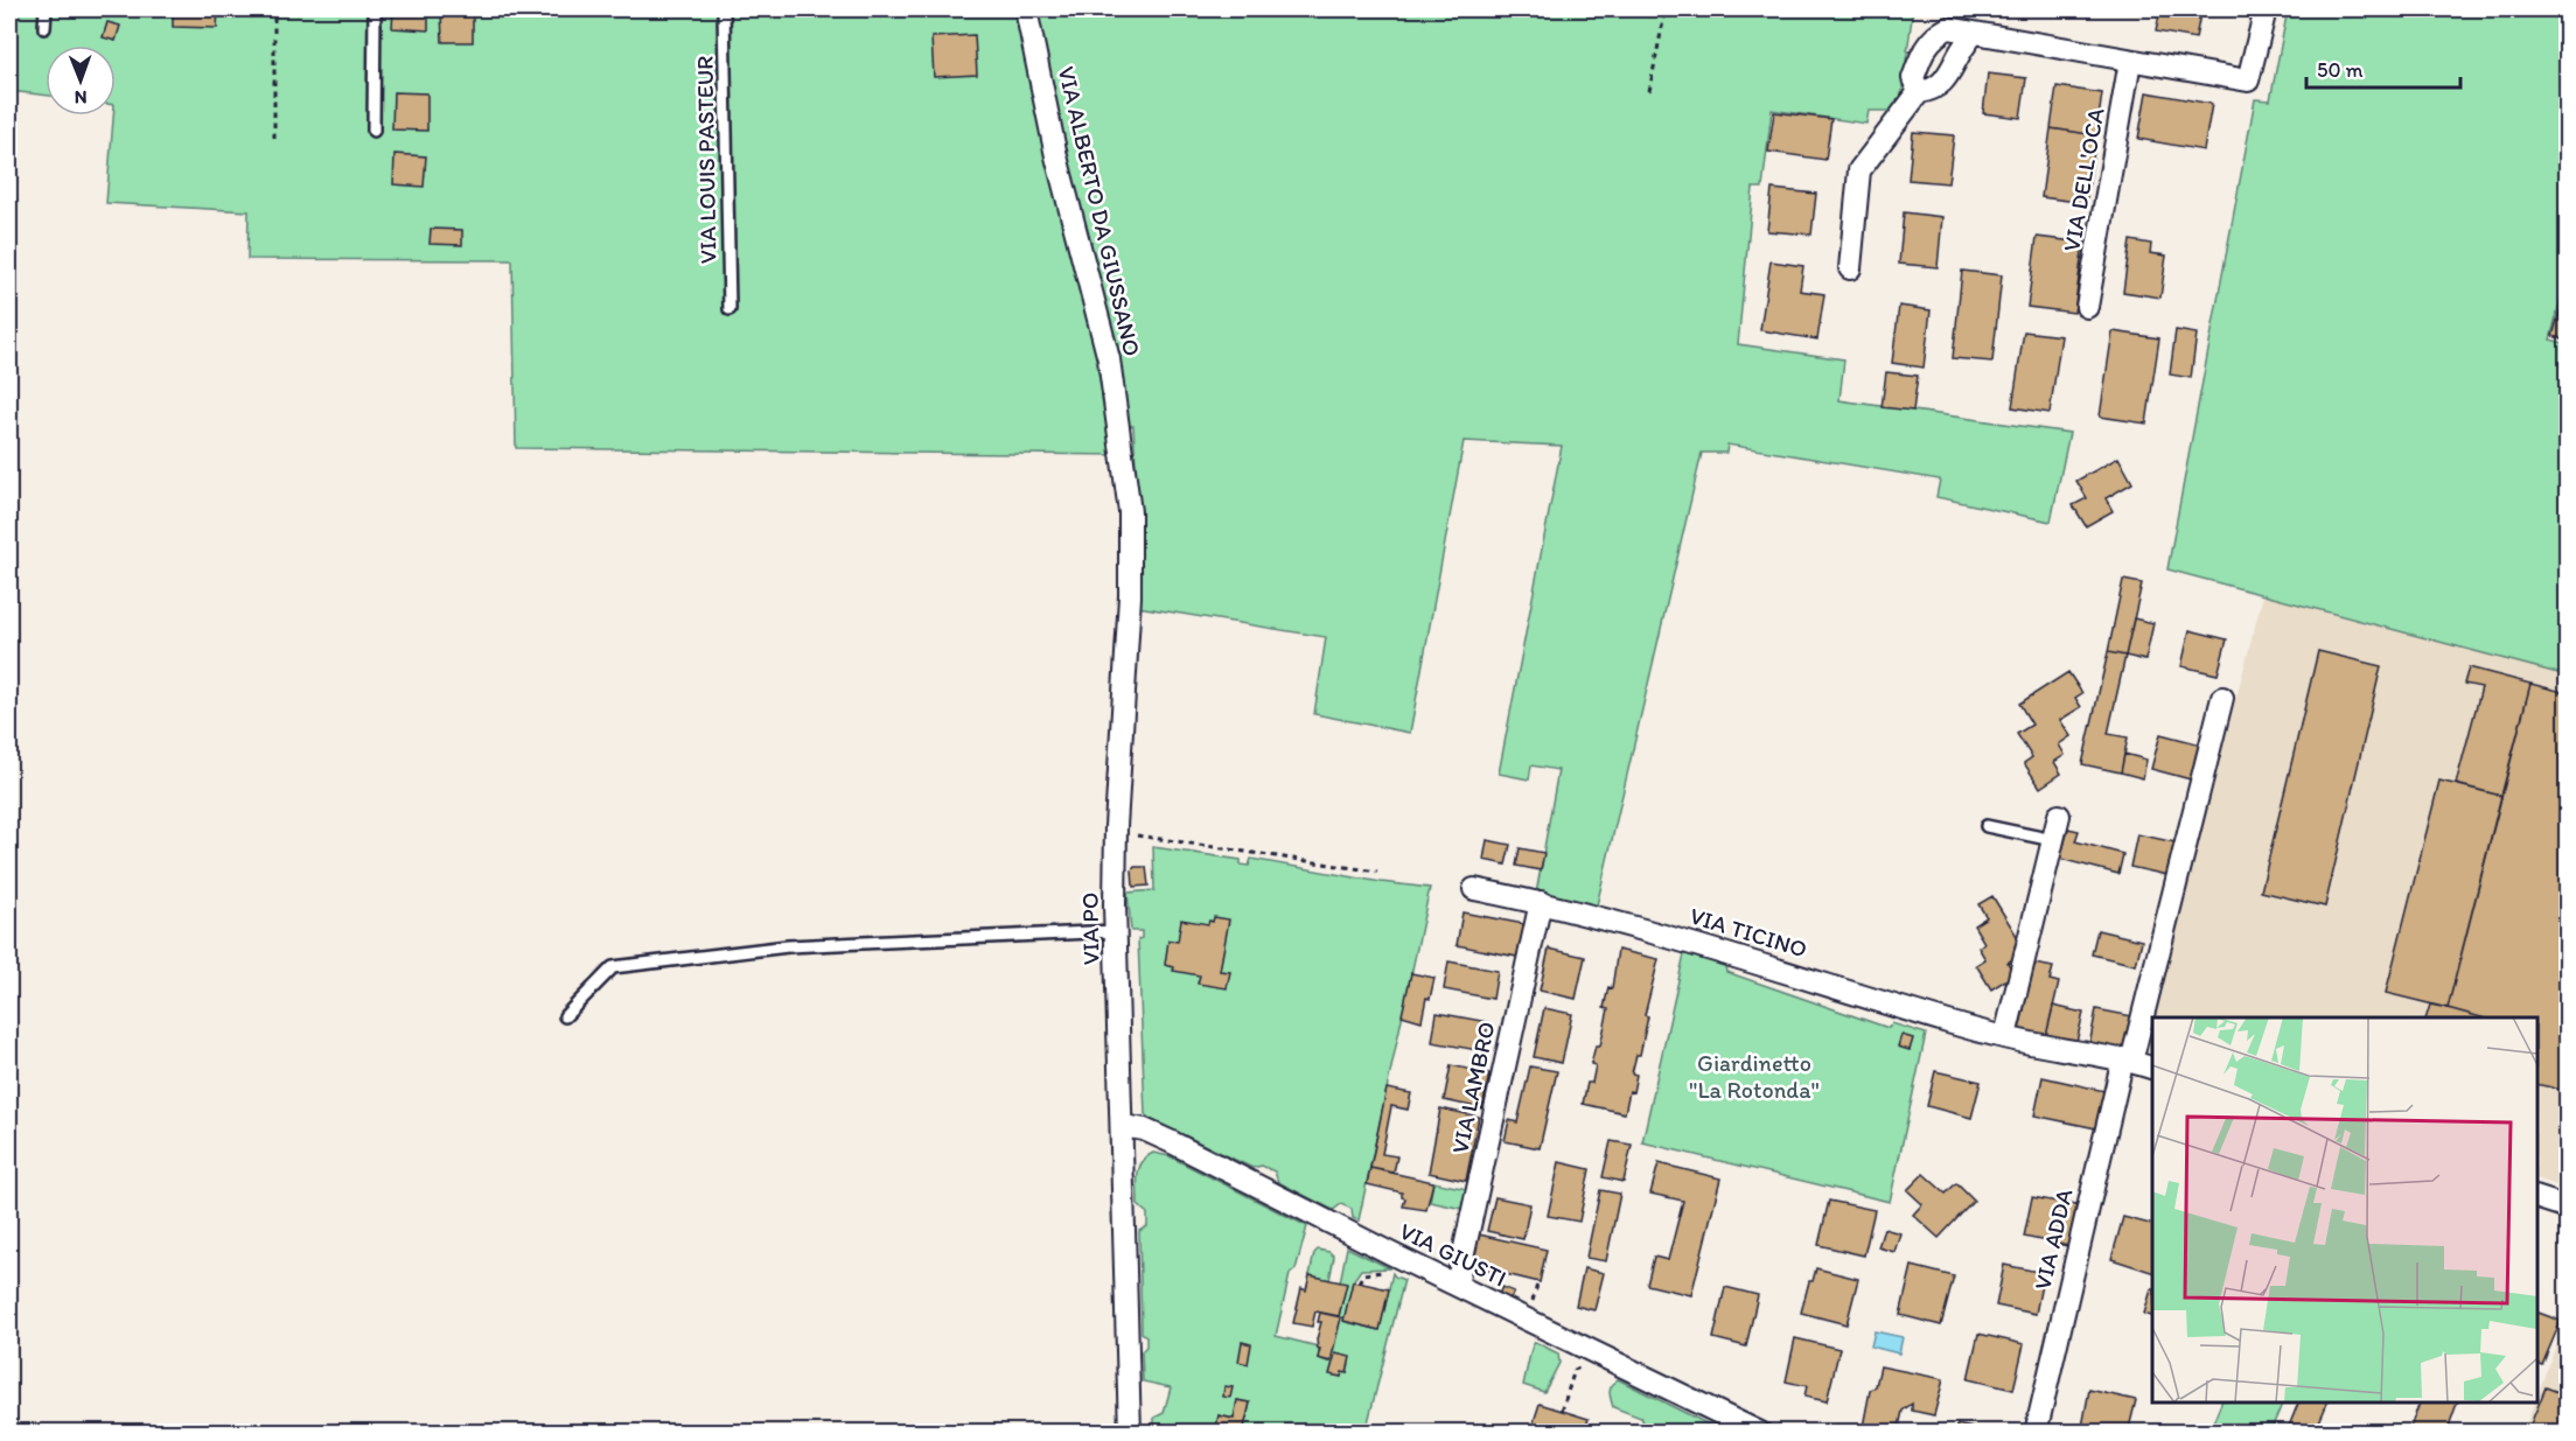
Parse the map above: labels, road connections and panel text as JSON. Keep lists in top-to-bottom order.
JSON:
{
  "streets": {
    "street": [
      "VIA DELL'OCA",
      "VIA ALBERTO DA GIUSSANO",
      "VIA PO",
      "VIA TICINO",
      "VIA LAMBRO",
      "VIA ADDA",
      "VIA GIUSTI"
    ],
    "lane": ["VIA LOUIS PASTEUR"]
  },
  "crossings": [
    ["VIA ALBERTO DA GIUSSANO", "VIA PO"],
    ["VIA PO", "VIA GIUSTI"],
    ["VIA TICINO", "VIA LAMBRO"],
    ["VIA TICINO", "VIA ADDA"],
    ["VIA LAMBRO", "VIA GIUSTI"]
  ],
  "parks": ["Giardinetto \"La Rotonda\""],
  "scale_bar": "50 m",
  "north": "bottom"
}
